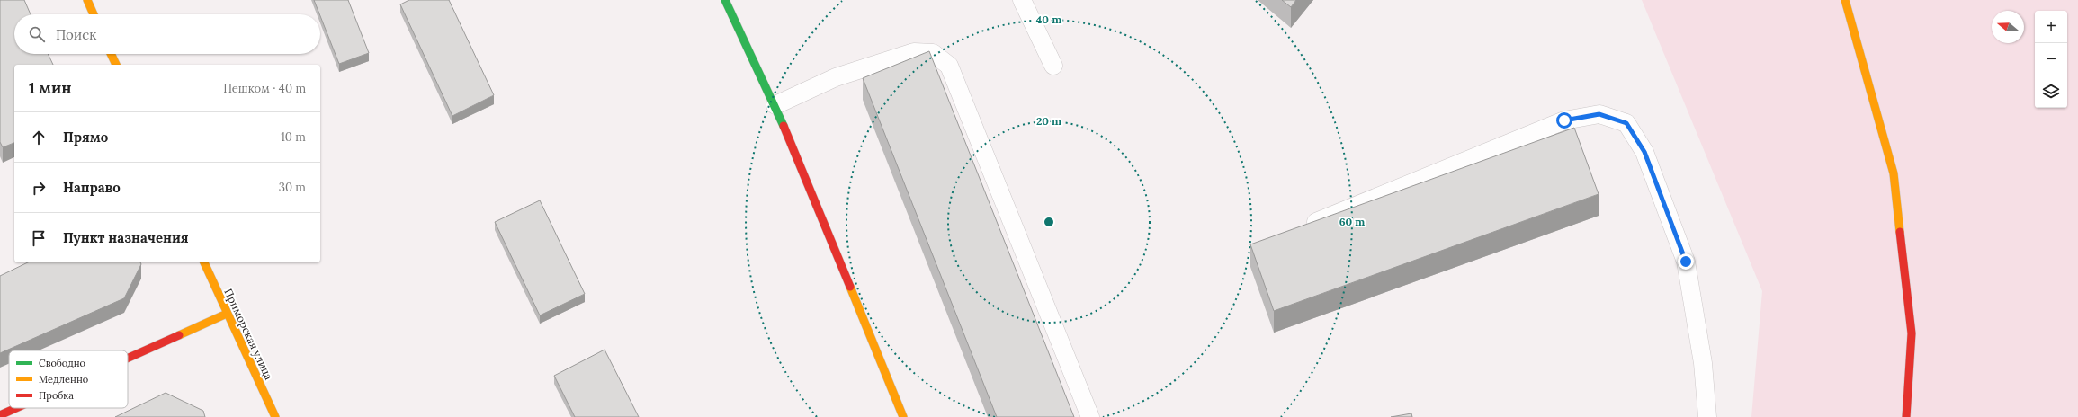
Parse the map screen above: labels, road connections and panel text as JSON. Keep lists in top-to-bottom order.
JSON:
{
  "streets": {
    "main road": ["Приморская улица"]
  },
  "legend": ["Свободно", "Медленно", "Пробка"],
  "north": "left",
  "page": {
    "map_buttons": ["+", "−"],
    "search": "Поиск",
    "heading": ["1 мин", "Пешком · 40 m"],
    "list": [
      ["Прямо", "10 m"],
      ["Направо", "30 m"],
      "Пункт назначения"
    ]
  },
  "rings": ["40 m", "20 m", "60 m"]
}
